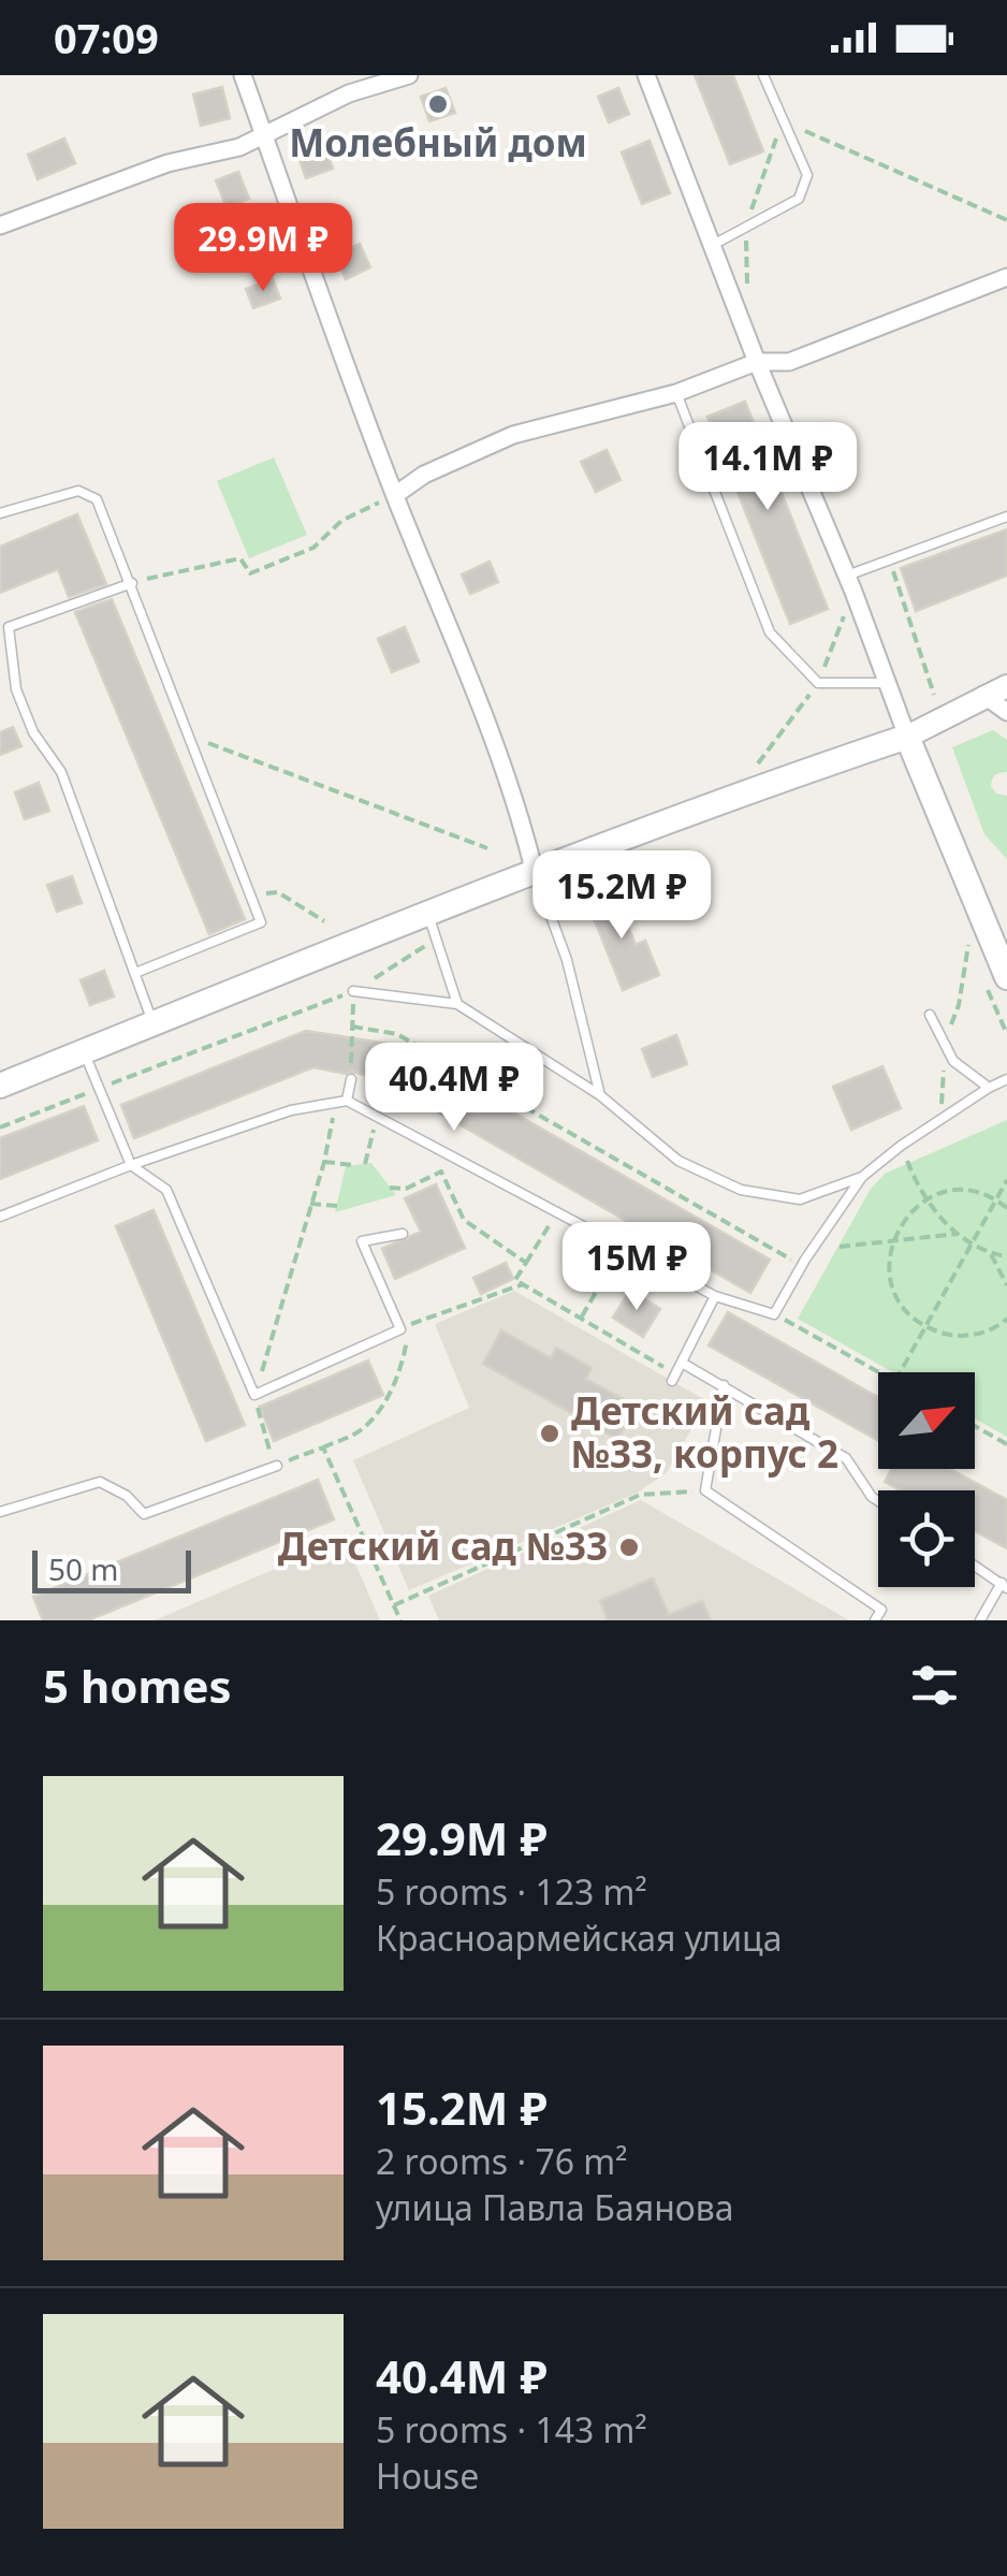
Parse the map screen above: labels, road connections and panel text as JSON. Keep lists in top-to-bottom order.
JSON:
{
  "places": ["Молебный дом", "Детский сад №33, корпус 2", "Детский сад №33"],
  "scale_bar": "50 m",
  "north": "top right",
  "page": {
    "status": "07:09",
    "price": [
      "29.9M ₽",
      "14.1M ₽",
      "15.2M ₽",
      "40.4M ₽",
      "15M ₽"
    ],
    "scale": "50 m",
    "heading": "5 homes",
    "list": [
      {
        "name": "29.9M ₽",
        "note": "5 rooms · 123 m² · Красноармейская улица"
      },
      {
        "name": "15.2M ₽",
        "note": "2 rooms · 76 m² · улица Павла Баянова"
      },
      {
        "name": "40.4M ₽",
        "note": "5 rooms · 143 m² · House"
      }
    ]
  }
}
